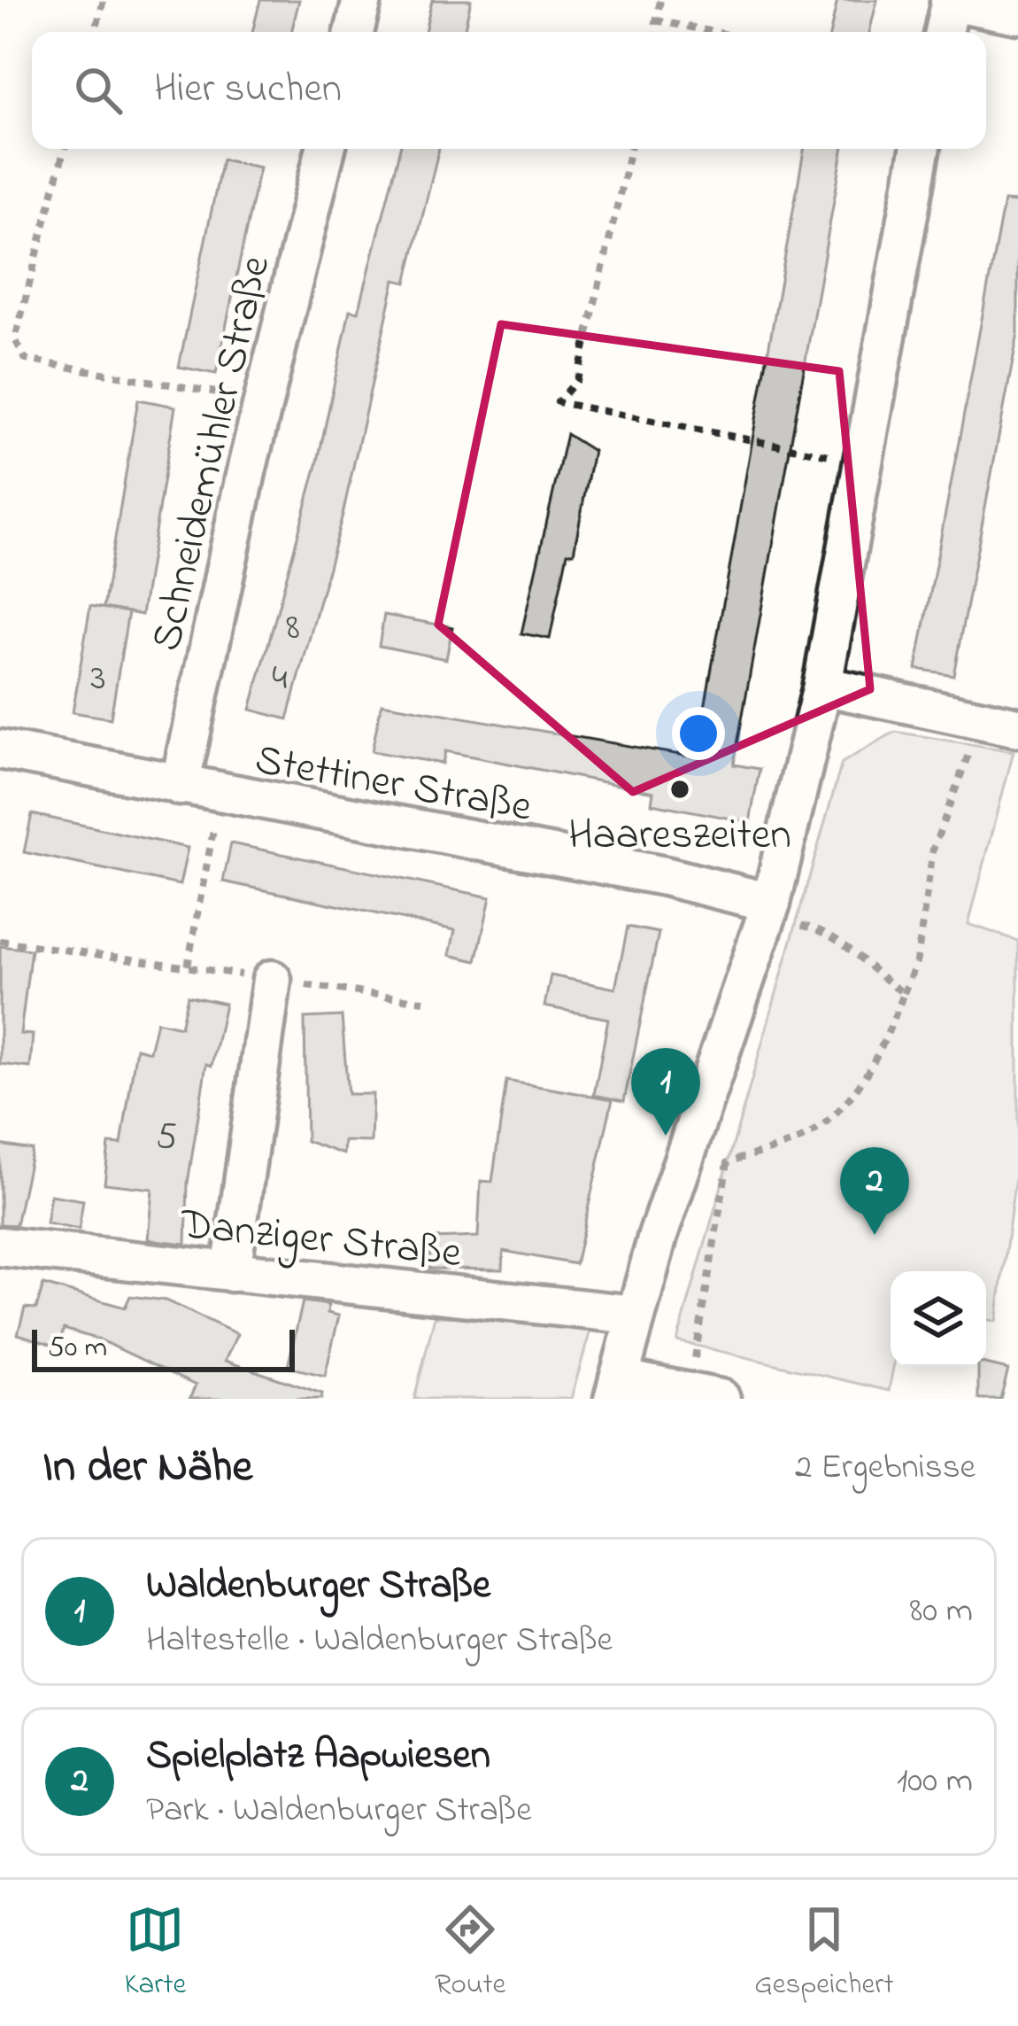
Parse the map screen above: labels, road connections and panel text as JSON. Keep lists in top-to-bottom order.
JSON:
{
  "streets": {
    "street": ["Schneidemühler Straße", "Stettiner Straße", "Danziger Straße"]
  },
  "crossings": [
    ["Schneidemühler Straße", "Stettiner Straße"]
  ],
  "places": ["Haareszeiten"],
  "house_numbers": [
    "8",
    "3",
    "4",
    "5"
  ],
  "scale_bar": "50 m",
  "page": {
    "search": "Hier suchen",
    "pins": ["1", "2"],
    "scale": "50 m",
    "heading": ["In der Nähe", "2 Ergebnisse"],
    "list": [
      {
        "mark": "1",
        "name": "Waldenburger Straße",
        "note": "Haltestelle · Waldenburger Straße",
        "value": "80 m"
      },
      {
        "mark": "2",
        "name": "Spielplatz Aapwiesen",
        "note": "Park · Waldenburger Straße",
        "value": "100 m"
      }
    ],
    "nav": ["Karte", "Route", "Gespeichert"]
  }
}
